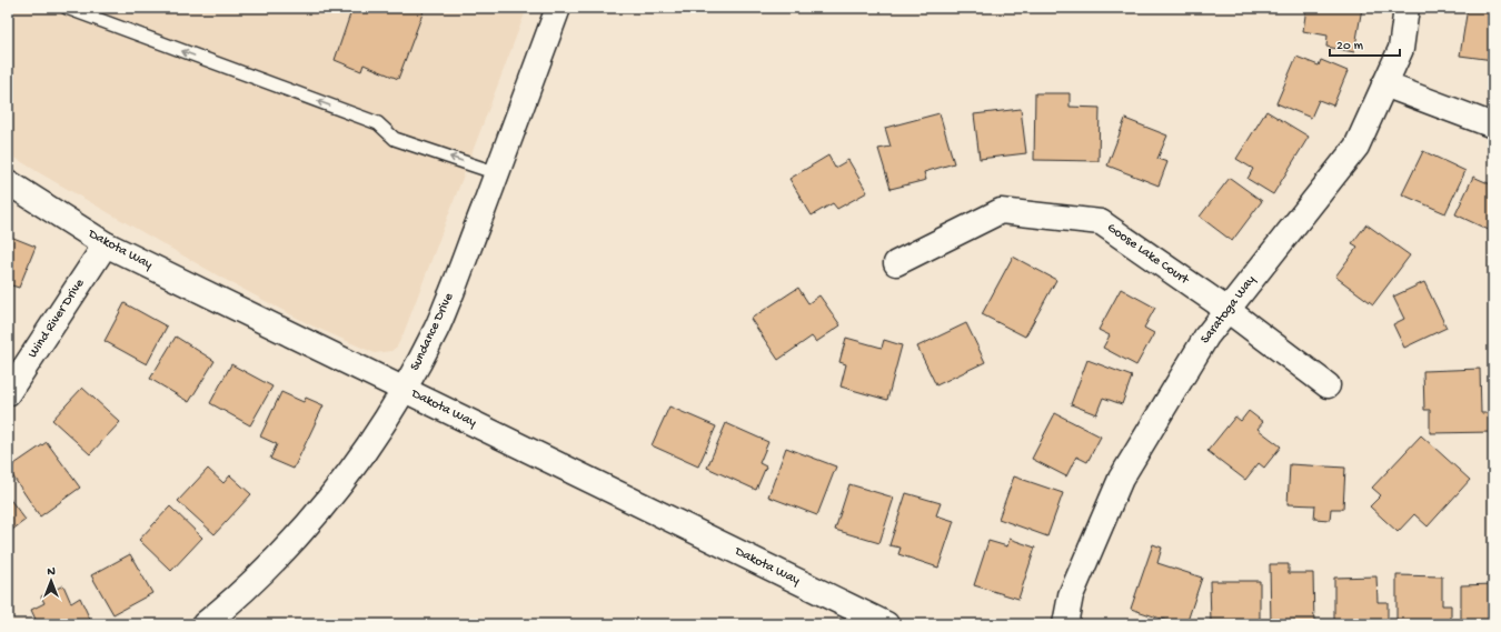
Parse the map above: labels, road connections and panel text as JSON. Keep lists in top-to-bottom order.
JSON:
{
  "streets": {
    "street": [
      "Dakota Way",
      "Goose Lake Court",
      "Saratoga Way",
      "Wind River Drive",
      "Sundance Drive"
    ]
  },
  "crossings": [
    ["Dakota Way", "Wind River Drive"],
    ["Dakota Way", "Sundance Drive"],
    ["Goose Lake Court", "Saratoga Way"]
  ],
  "scale_bar": "20 m",
  "north": "top"
}
